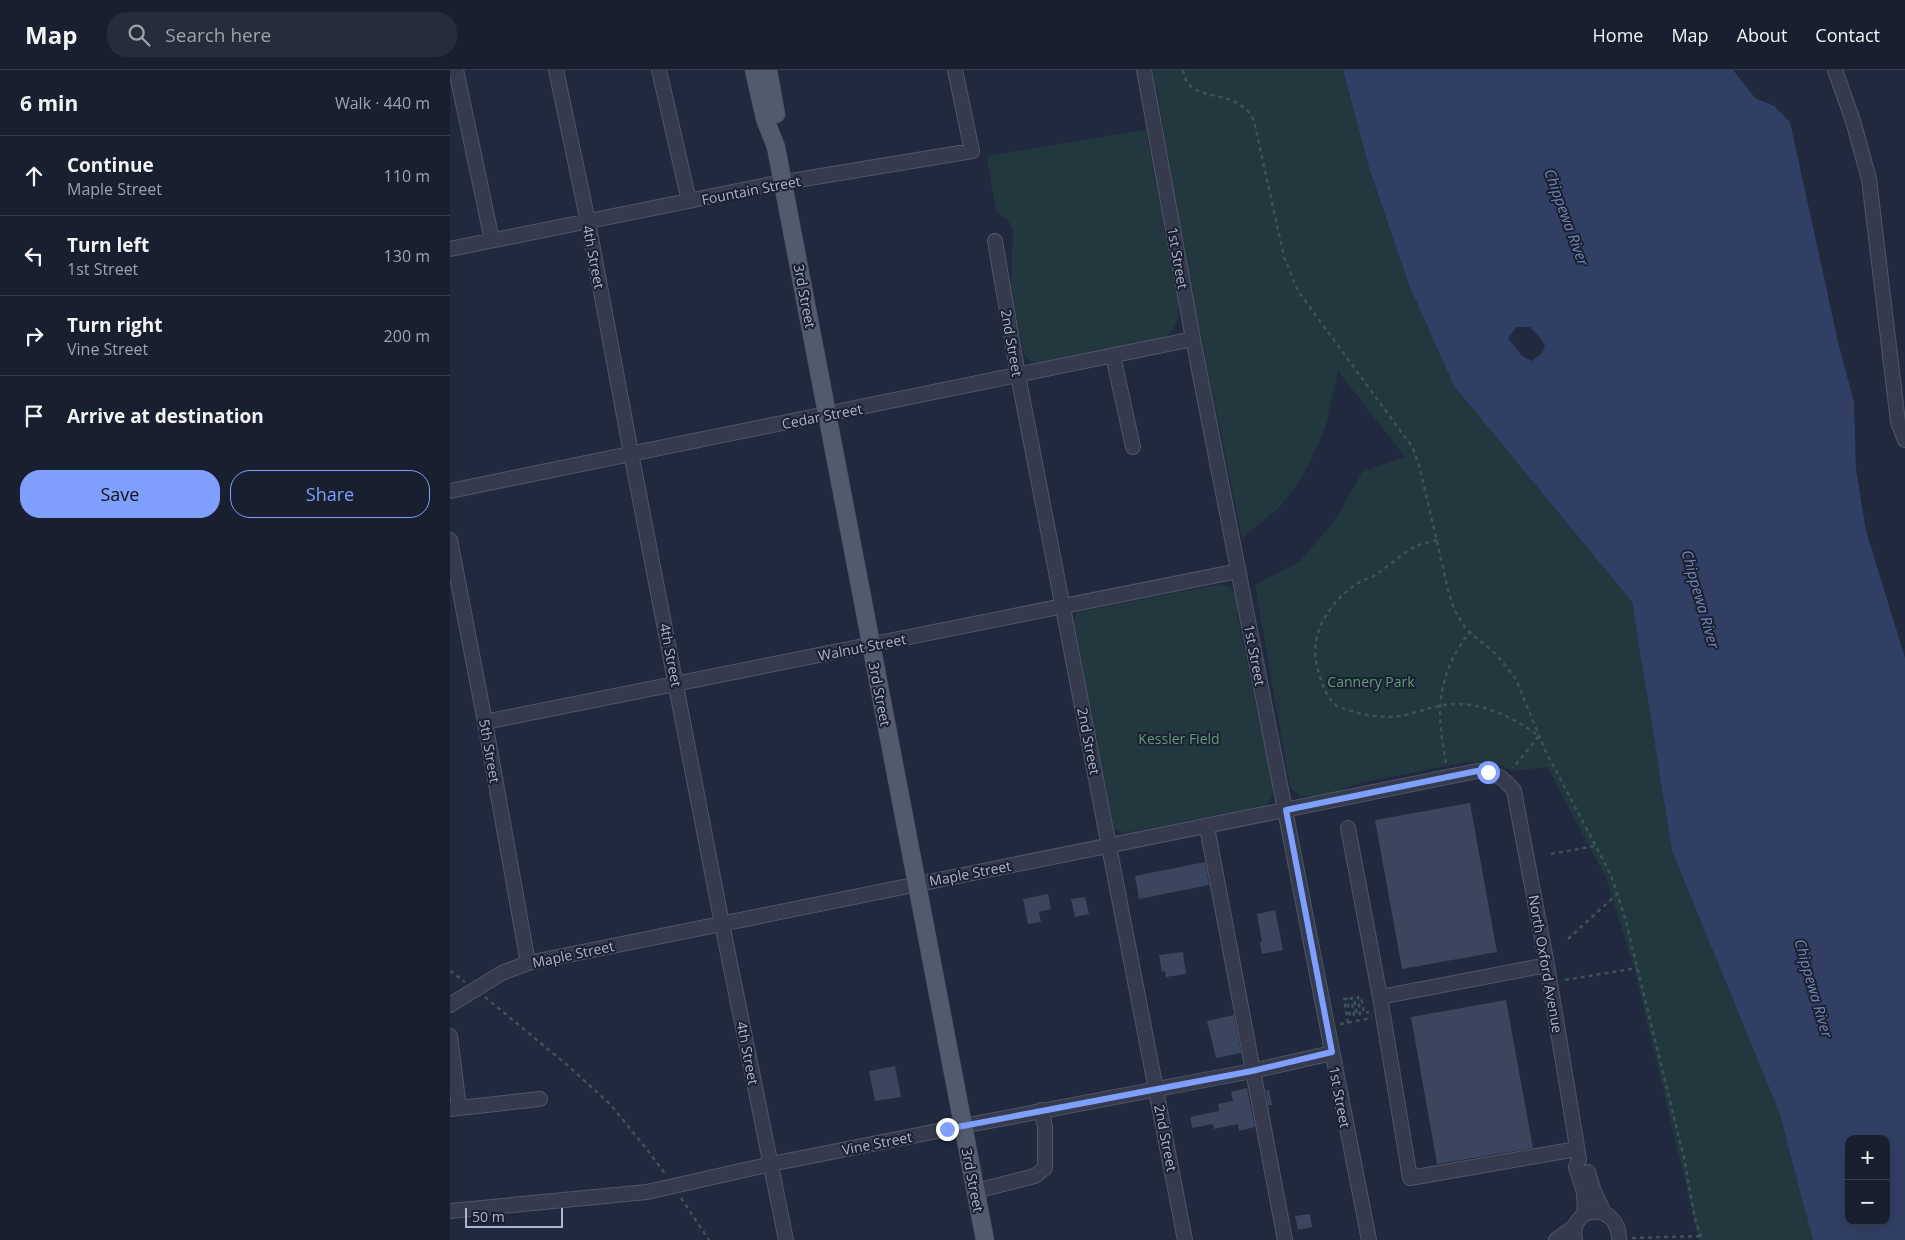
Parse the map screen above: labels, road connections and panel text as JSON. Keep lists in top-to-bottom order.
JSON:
{
  "streets": {
    "main road": ["3rd Street"],
    "street": [
      "Fountain Street",
      "4th Street",
      "1st Street",
      "2nd Street",
      "Cedar Street",
      "Walnut Street",
      "5th Street",
      "Maple Street",
      "North Oxford Avenue",
      "Vine Street"
    ]
  },
  "crossings": [
    ["Fountain Street", "4th Street"],
    ["Fountain Street", "3rd Street"],
    ["4th Street", "Cedar Street"],
    ["4th Street", "Walnut Street"],
    ["4th Street", "Maple Street"],
    ["4th Street", "Vine Street"],
    ["1st Street", "Cedar Street"],
    ["1st Street", "Walnut Street"],
    ["1st Street", "Maple Street"],
    ["1st Street", "Vine Street"],
    ["3rd Street", "Cedar Street"],
    ["3rd Street", "Walnut Street"],
    ["3rd Street", "Maple Street"],
    ["3rd Street", "Vine Street"],
    ["2nd Street", "Cedar Street"],
    ["2nd Street", "Walnut Street"],
    ["2nd Street", "Maple Street"],
    ["2nd Street", "Vine Street"],
    ["Walnut Street", "5th Street"],
    ["5th Street", "Maple Street"],
    ["Maple Street", "North Oxford Avenue"]
  ],
  "water": ["Chippewa River"],
  "parks": ["Cannery Park", "Kessler Field"],
  "scale_bar": "50 m",
  "page": {
    "header": "Map",
    "search": "Search here",
    "nav": [
      "Home",
      "Map",
      "About",
      "Contact"
    ],
    "heading": ["6 min", "Walk · 440 m"],
    "list": [
      ["Continue", "Maple Street", "110 m"],
      ["Turn left", "1st Street", "130 m"],
      ["Turn right", "Vine Street", "200 m"],
      "Arrive at destination"
    ],
    "buttons": ["Save", "Share"],
    "map_buttons": ["+", "−"],
    "scale": "50 m"
  }
}
